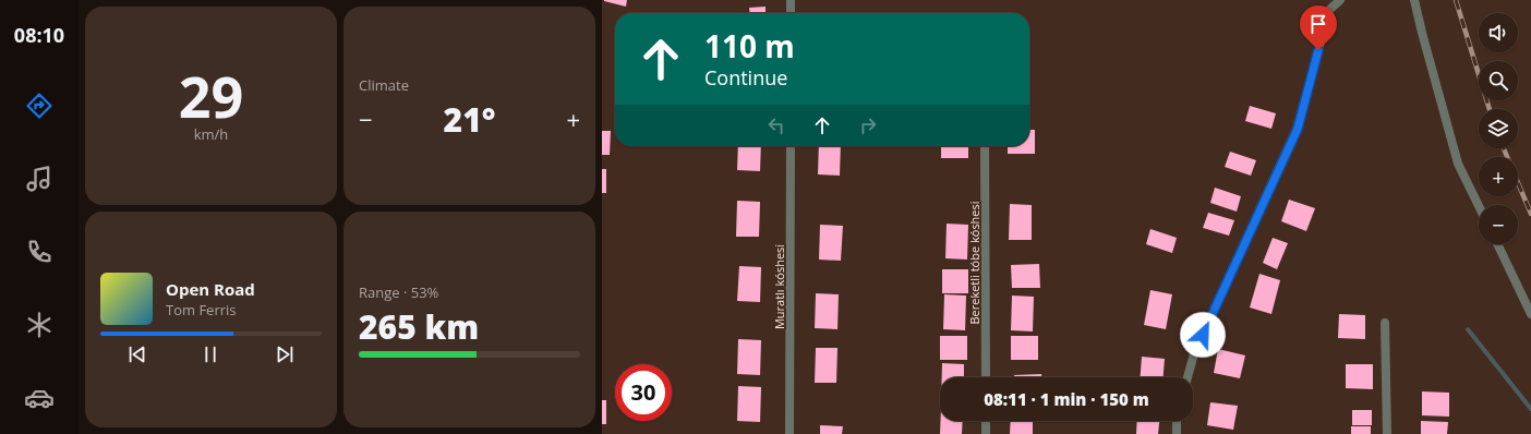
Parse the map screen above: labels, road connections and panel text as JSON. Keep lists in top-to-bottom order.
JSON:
{
  "streets": {
    "street": ["Bereketli tóbe kóshesi", "Muratlı kóshesi"]
  },
  "page": {
    "tabs": "08:10",
    "tile": [
      ["29", "km/h"],
      "Climate",
      ["Range · 53%", "265 km"]
    ],
    "map_buttons": ["+", "−"],
    "turn": ["110 m", "Continue"],
    "heat": ["−", "21°", "+"],
    "song": ["Open Road", "Tom Ferris"],
    "limit": "30",
    "trip": "08:11 · 1 min · 150 m"
  }
}
